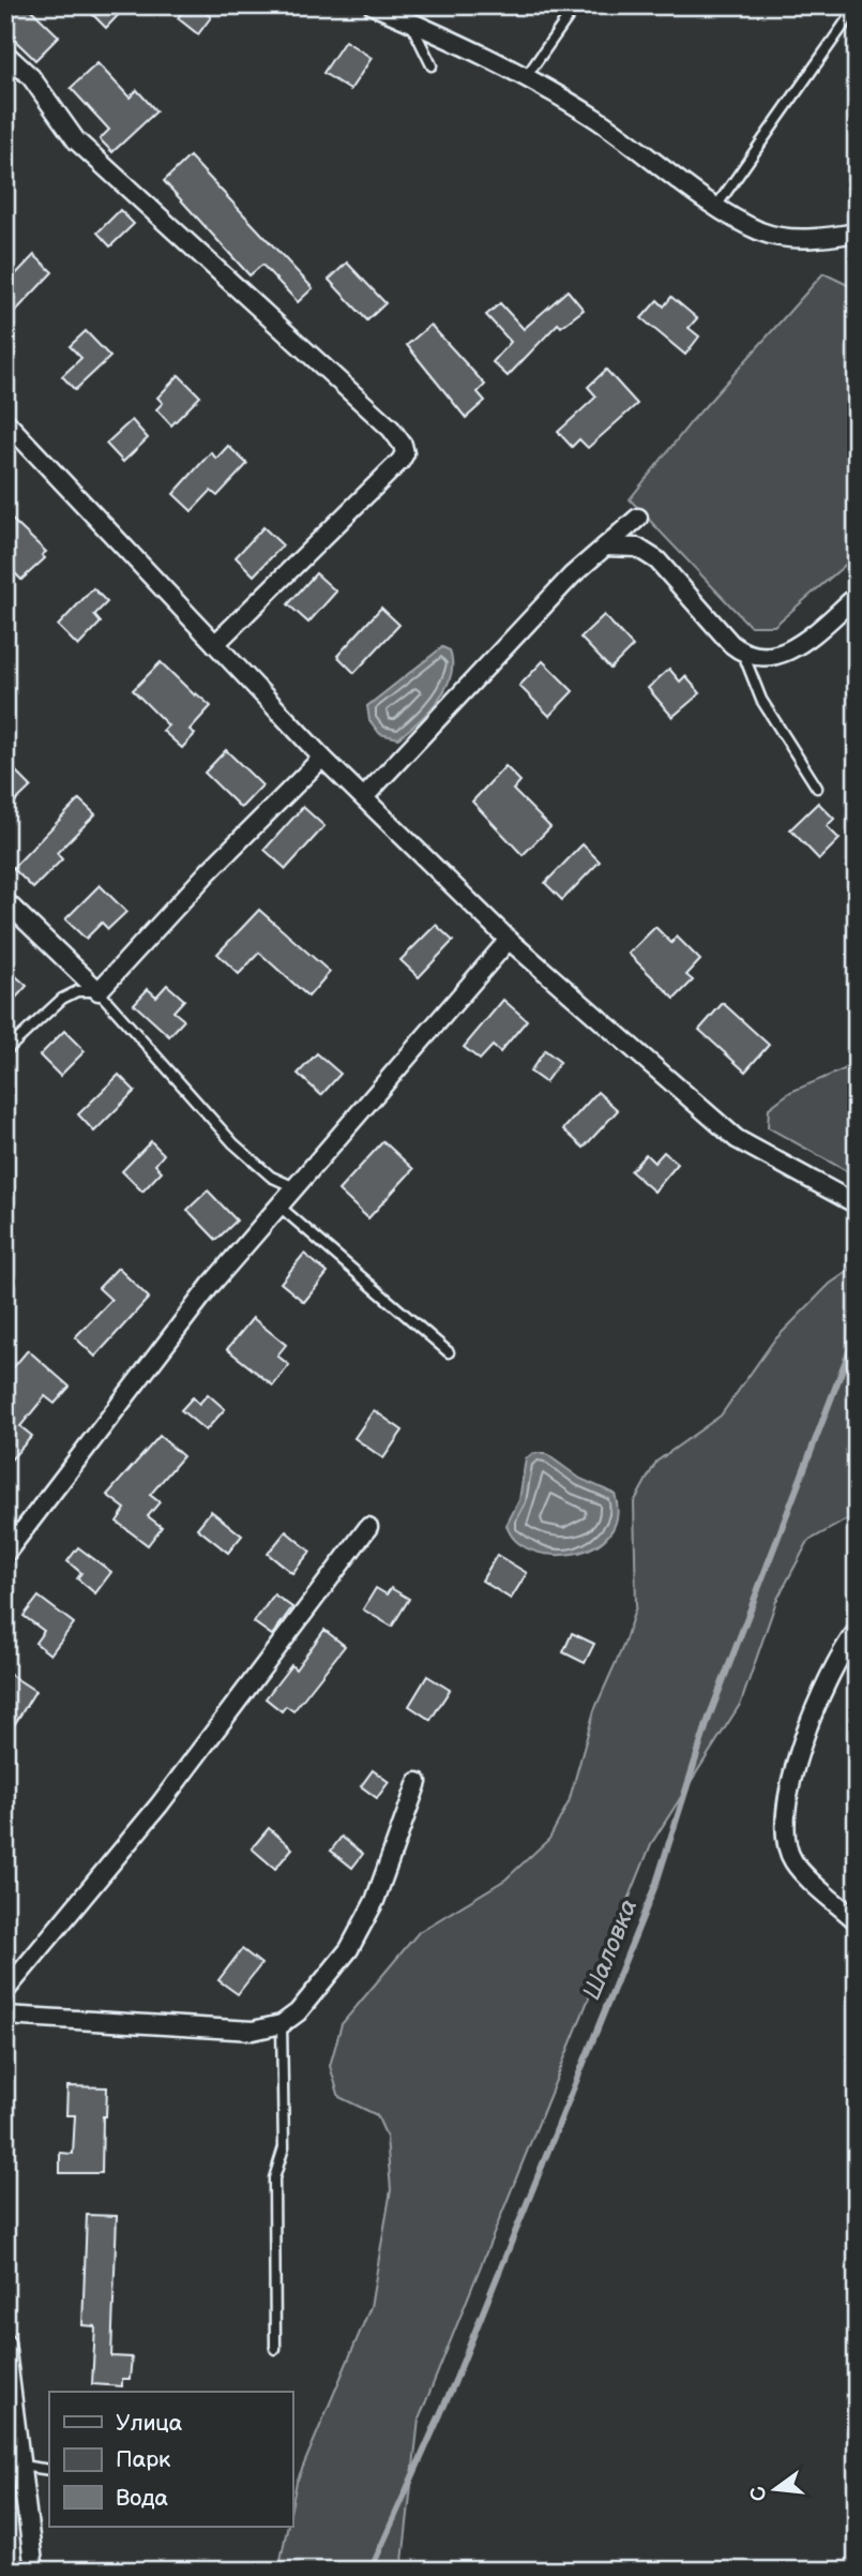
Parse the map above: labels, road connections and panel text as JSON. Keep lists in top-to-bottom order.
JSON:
{
  "water": ["Шаловка"],
  "legend": ["Улица", "Парк", "Вода"],
  "north": "left"
}
